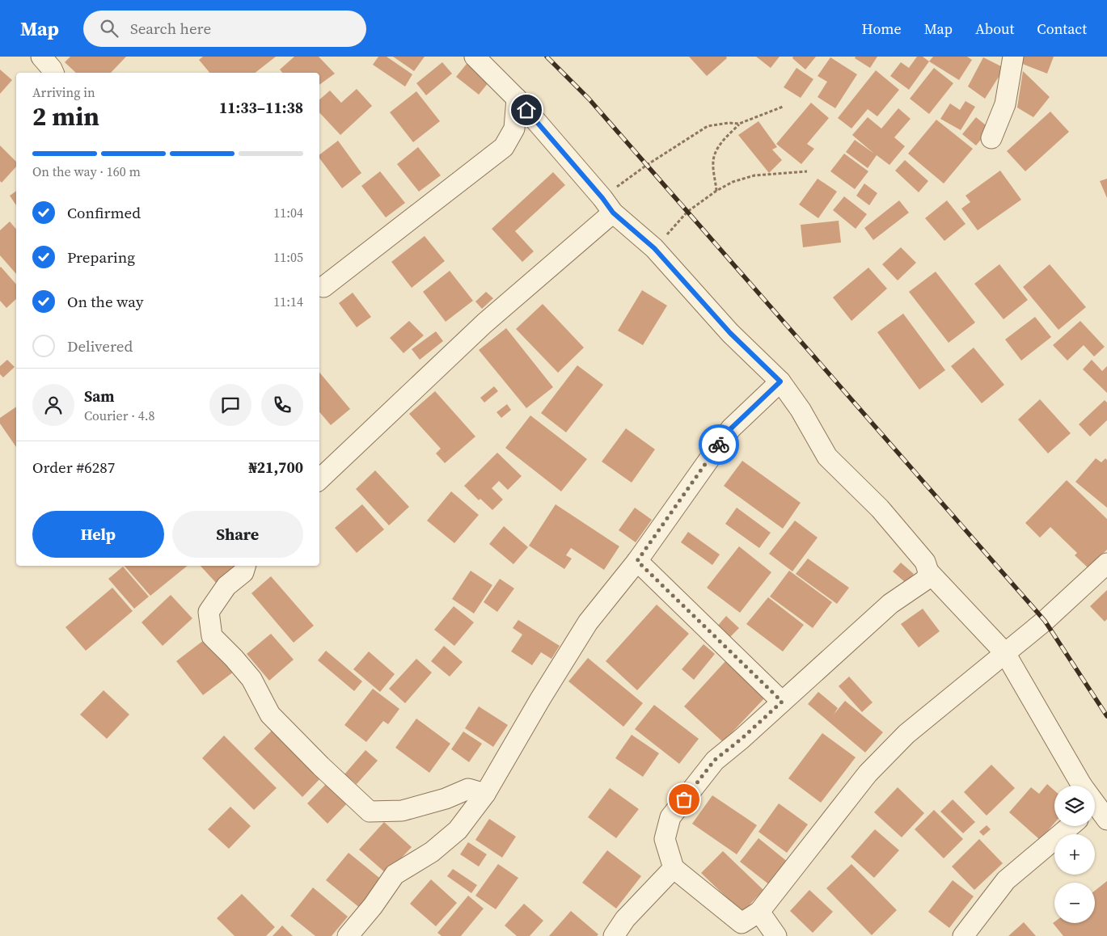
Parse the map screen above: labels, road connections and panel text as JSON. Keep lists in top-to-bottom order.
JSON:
{
  "page": {
    "header": "Map",
    "search": "Search here",
    "nav": [
      "Home",
      "Map",
      "About",
      "Contact"
    ],
    "heading": ["2 min", "Arriving in", "11:33–11:38"],
    "panel": [
      "Sam",
      "Courier · 4.8",
      "Order #6287",
      "₦21,700"
    ],
    "bar": "On the way · 160 m",
    "list": [
      ["Confirmed", "11:04"],
      ["Preparing", "11:05"],
      ["On the way", "11:14"],
      "Delivered"
    ],
    "buttons": ["Help", "Share"],
    "map_buttons": ["+", "−"]
  }
}
